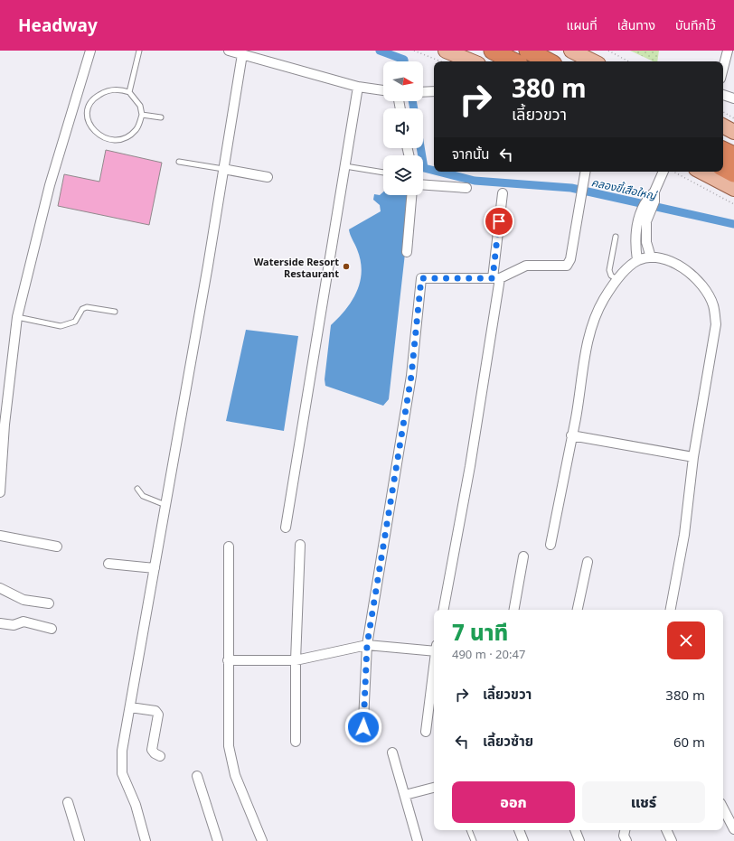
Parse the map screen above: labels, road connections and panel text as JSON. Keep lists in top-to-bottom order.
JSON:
{
  "water": ["คลองขี้เสือใหญ่"],
  "places": ["Waterside Resort Restaurant"],
  "north": "right",
  "page": {
    "header": "Headway",
    "nav": ["แผนที่", "เส้นทาง", "บันทึกไว้"],
    "turn": ["380 m", "เลี้ยวขวา"],
    "then": "จากนั้น",
    "heading": ["7 นาที", "490 m · 20:47"],
    "list": [
      {
        "name": "เลี้ยวขวา",
        "value": "380 m"
      },
      {
        "name": "เลี้ยวซ้าย",
        "value": "60 m"
      }
    ],
    "buttons": ["ออก", "แชร์"]
  }
}
